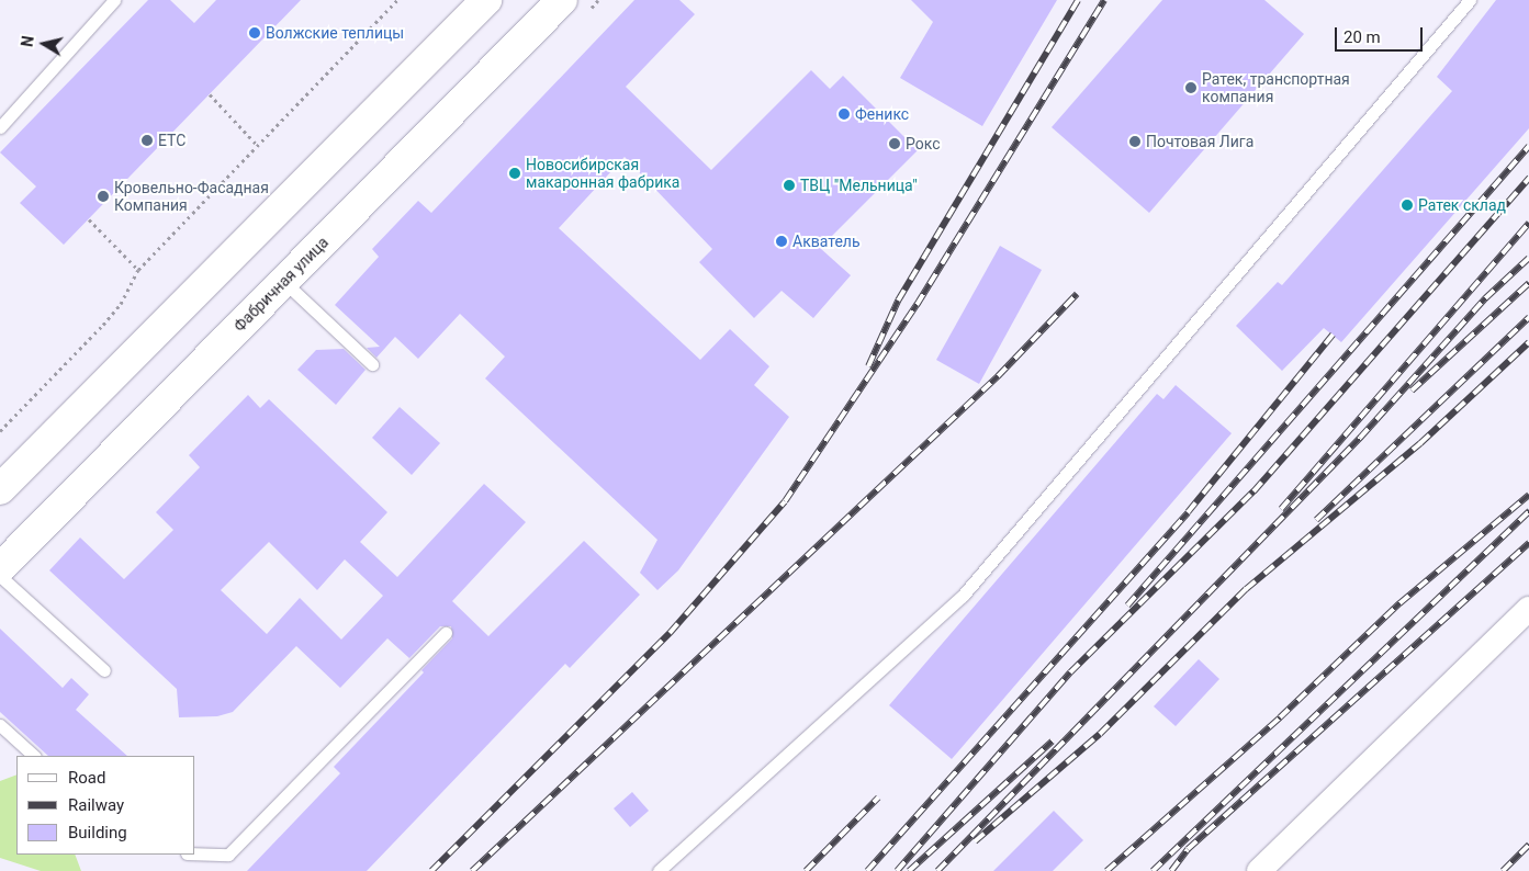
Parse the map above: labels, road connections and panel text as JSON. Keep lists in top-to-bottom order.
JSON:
{
  "streets": {
    "main road": ["Фабричная улица"]
  },
  "places": [
    "Волжские теплицы",
    "Ратек, транспортная компания",
    "Феникс",
    "ЕТС",
    "Почтовая Лига",
    "Рокс",
    "Новосибирская макаронная фабрика",
    "ТВЦ \"Мельница\"",
    "Кровельно-Фасадная Компания",
    "Ратек склад",
    "Акватель"
  ],
  "legend": ["Road", "Railway", "Building"],
  "scale_bar": "20 m",
  "north": "left"
}
